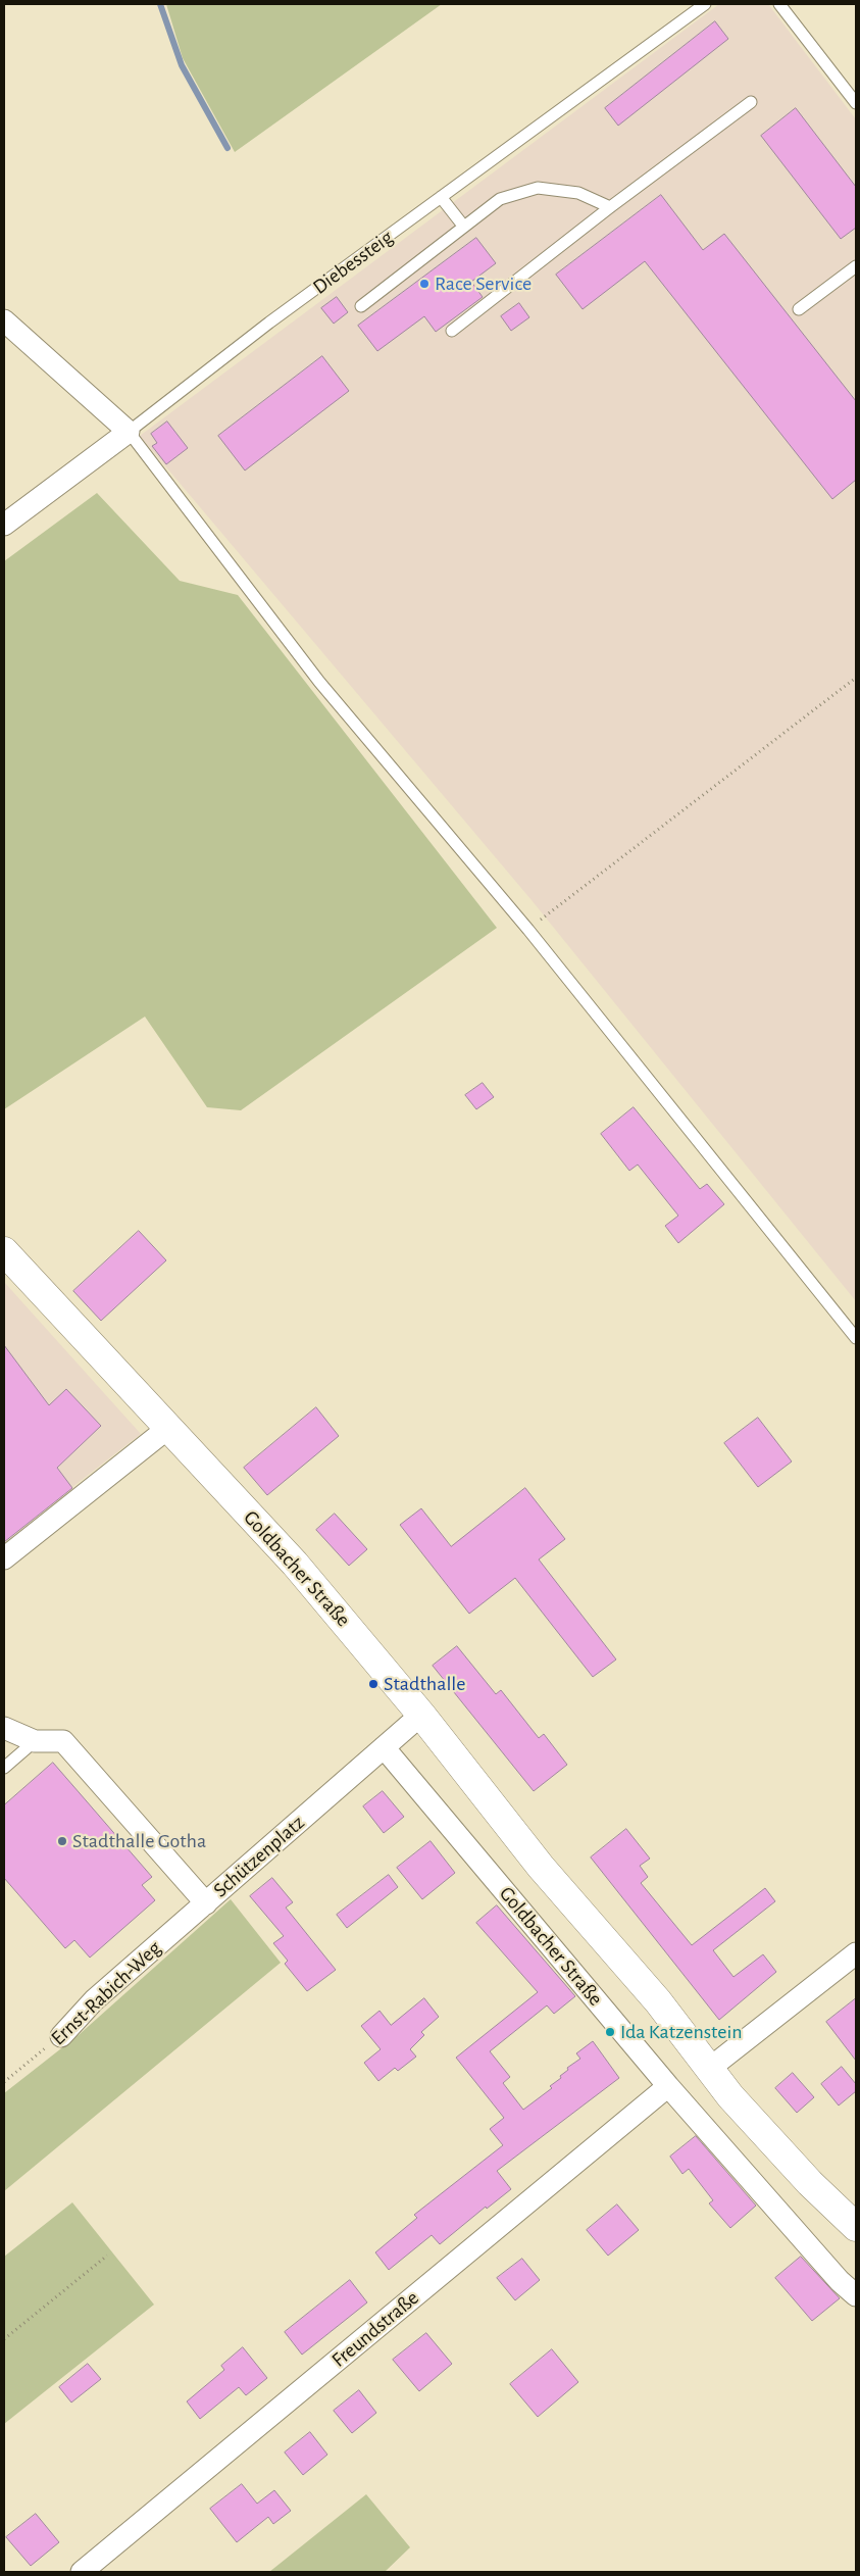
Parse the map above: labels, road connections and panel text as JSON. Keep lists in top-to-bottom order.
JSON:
{
  "streets": {
    "main road": ["Goldbacher Straße"],
    "street": [
      "Diebessteig",
      "Schützenplatz",
      "Ernst-Rabich-Weg",
      "Freundstraße"
    ]
  },
  "crossings": [
    ["Goldbacher Straße", "Schützenplatz"],
    ["Goldbacher Straße", "Freundstraße"],
    ["Schützenplatz", "Ernst-Rabich-Weg"]
  ],
  "places": [
    "Race Service",
    "Stadthalle",
    "Stadthalle Gotha",
    "Ida Katzenstein"
  ]
}
